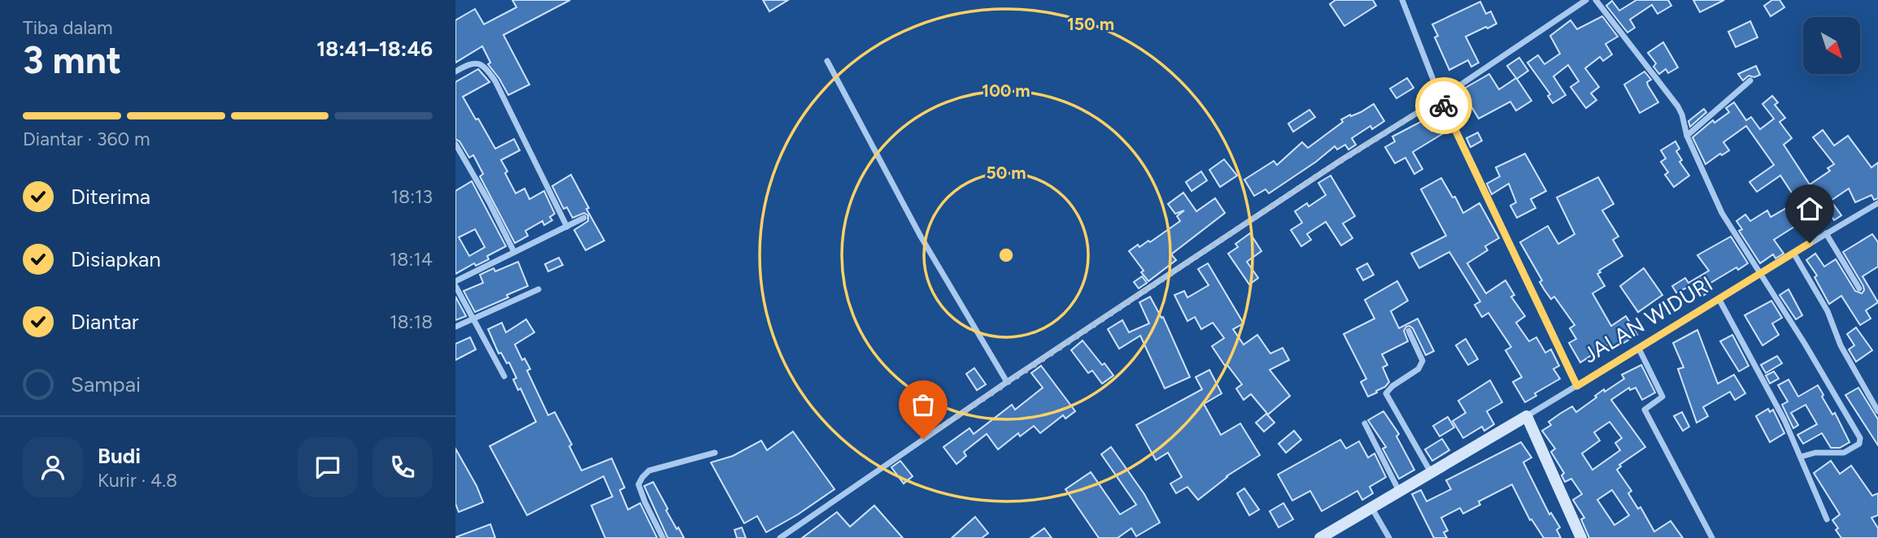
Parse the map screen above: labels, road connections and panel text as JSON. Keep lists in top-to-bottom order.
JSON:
{
  "streets": {
    "main road": ["JALAN WIDURI"]
  },
  "north": "bottom right",
  "page": {
    "heading": ["3 mnt", "Tiba dalam", "18:41–18:46"],
    "panel": ["Budi", "Kurir · 4.8"],
    "bar": "Diantar · 360 m",
    "list": [
      ["Diterima", "18:13"],
      ["Disiapkan", "18:14"],
      ["Diantar", "18:18"],
      "Sampai"
    ]
  },
  "rings": ["150 m", "100 m", "50 m"]
}
